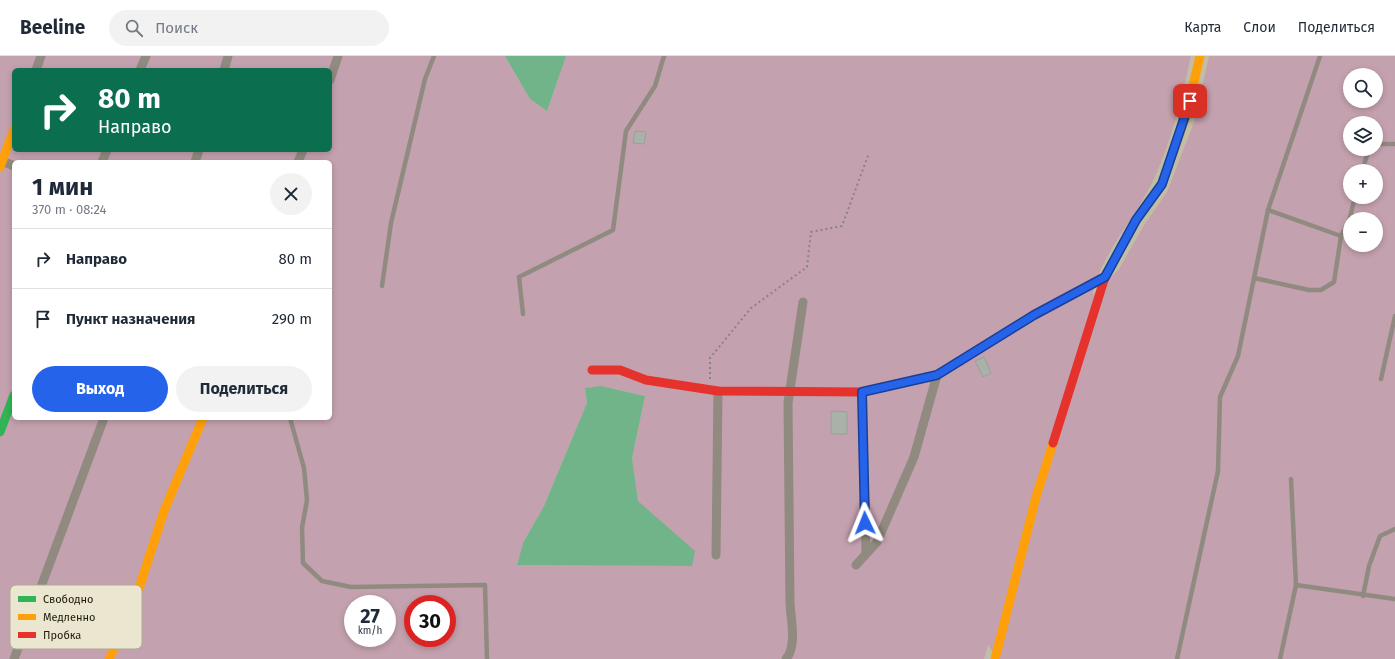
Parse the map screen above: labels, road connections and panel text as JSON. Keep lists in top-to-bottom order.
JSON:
{
  "legend": ["Свободно", "Медленно", "Пробка"],
  "page": {
    "header": "Beeline",
    "search": "Поиск",
    "nav": ["Карта", "Слои", "Поделиться"],
    "map_buttons": ["+", "−"],
    "turn": ["80 m", "Направо"],
    "heading": ["1 мин", "370 m · 08:24"],
    "list": [
      {
        "name": "Направо",
        "value": "80 m"
      },
      {
        "name": "Пункт назначения",
        "value": "290 m"
      }
    ],
    "buttons": ["Выход", "Поделиться"],
    "speed": "27 km/h",
    "limit": "30"
  }
}
